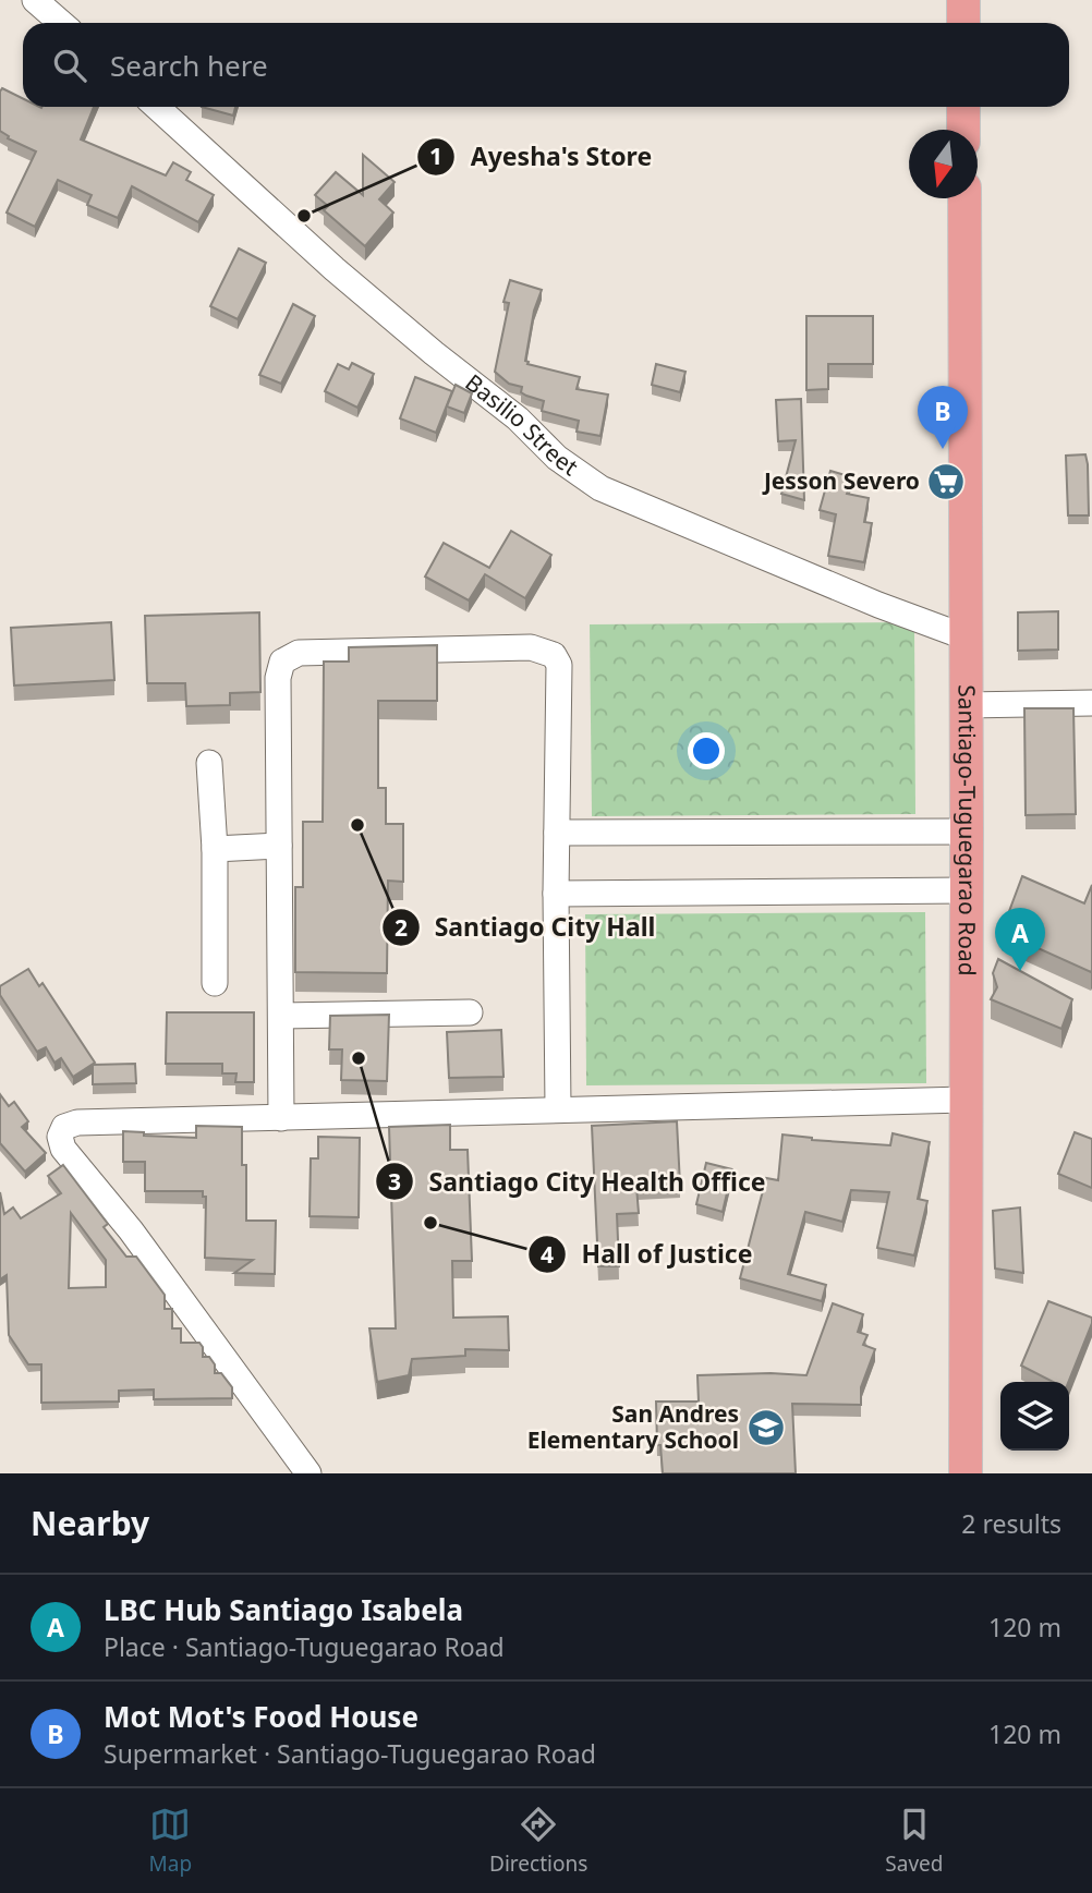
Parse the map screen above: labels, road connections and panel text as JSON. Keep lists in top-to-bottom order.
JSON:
{
  "streets": {
    "main road": ["Santiago-Tuguegarao Road"],
    "street": ["Basilio Street"]
  },
  "crossings": [
    ["Basilio Street", "Santiago-Tuguegarao Road"]
  ],
  "places": {
    "other": [
      "Ayesha's Store",
      "Santiago City Hall",
      "Santiago City Health Office",
      "Hall of Justice"
    ],
    "supermarket": ["Jesson Severo"],
    "school or university": ["San Andres Elementary School"]
  },
  "north": "bottom",
  "page": {
    "search": "Search here",
    "pins": ["B", "A"],
    "heading": ["Nearby", "2 results"],
    "list": [
      {
        "mark": "A",
        "name": "LBC Hub Santiago Isabela",
        "note": "Place · Santiago-Tuguegarao Road",
        "value": "120 m"
      },
      {
        "mark": "B",
        "name": "Mot Mot's Food House",
        "note": "Supermarket · Santiago-Tuguegarao Road",
        "value": "120 m"
      }
    ],
    "nav": ["Map", "Directions", "Saved"]
  }
}
